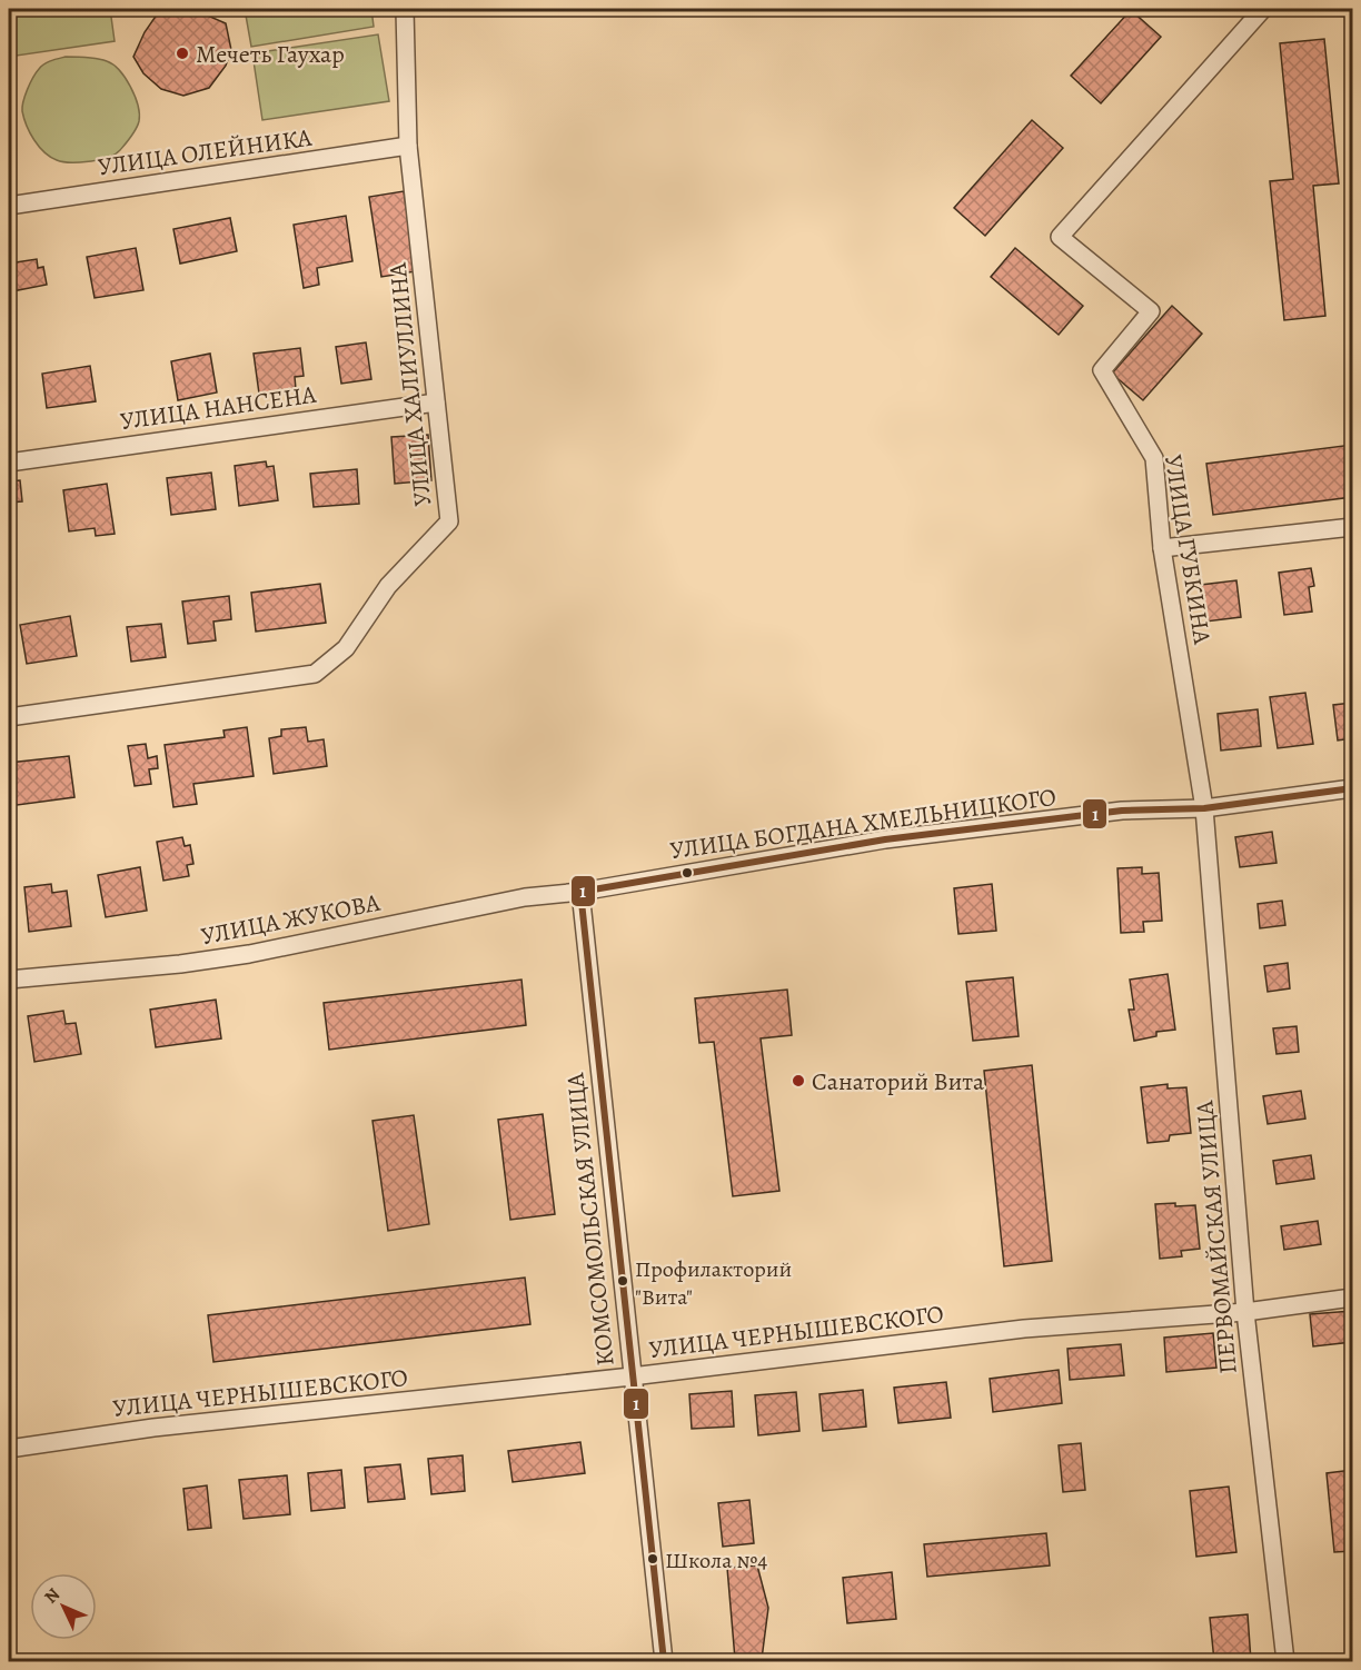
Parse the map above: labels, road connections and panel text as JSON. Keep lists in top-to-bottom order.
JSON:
{
  "streets": {
    "street": [
      "УЛИЦА ОЛЕЙНИКА",
      "УЛИЦА ХАЛИУЛЛИНА",
      "УЛИЦА НАНСЕНА",
      "УЛИЦА ГУБКИНА",
      "УЛИЦА БОГДАНА ХМЕЛЬНИЦКОГО",
      "УЛИЦА ЖУКОВА",
      "КОМСОМОЛЬСКАЯ УЛИЦА",
      "ПЕРВОМАЙСКАЯ УЛИЦА",
      "УЛИЦА ЧЕРНЫШЕВСКОГО"
    ]
  },
  "crossings": [
    ["УЛИЦА ОЛЕЙНИКА", "УЛИЦА ХАЛИУЛЛИНА"],
    ["УЛИЦА ХАЛИУЛЛИНА", "УЛИЦА НАНСЕНА"],
    ["УЛИЦА ГУБКИНА", "УЛИЦА БОГДАНА ХМЕЛЬНИЦКОГО"],
    ["УЛИЦА ГУБКИНА", "ПЕРВОМАЙСКАЯ УЛИЦА"],
    ["УЛИЦА БОГДАНА ХМЕЛЬНИЦКОГО", "УЛИЦА ЖУКОВА"],
    ["УЛИЦА БОГДАНА ХМЕЛЬНИЦКОГО", "КОМСОМОЛЬСКАЯ УЛИЦА"],
    ["УЛИЦА БОГДАНА ХМЕЛЬНИЦКОГО", "ПЕРВОМАЙСКАЯ УЛИЦА"],
    ["УЛИЦА ЖУКОВА", "КОМСОМОЛЬСКАЯ УЛИЦА"],
    ["КОМСОМОЛЬСКАЯ УЛИЦА", "УЛИЦА ЧЕРНЫШЕВСКОГО"],
    ["ПЕРВОМАЙСКАЯ УЛИЦА", "УЛИЦА ЧЕРНЫШЕВСКОГО"]
  ],
  "places": [
    "Мечеть Гаухар",
    "Санаторий Вита",
    "Профилакторий \"Вита\"",
    "Школа №4"
  ],
  "lines": ["transit line 1"],
  "north": "top left"
}
